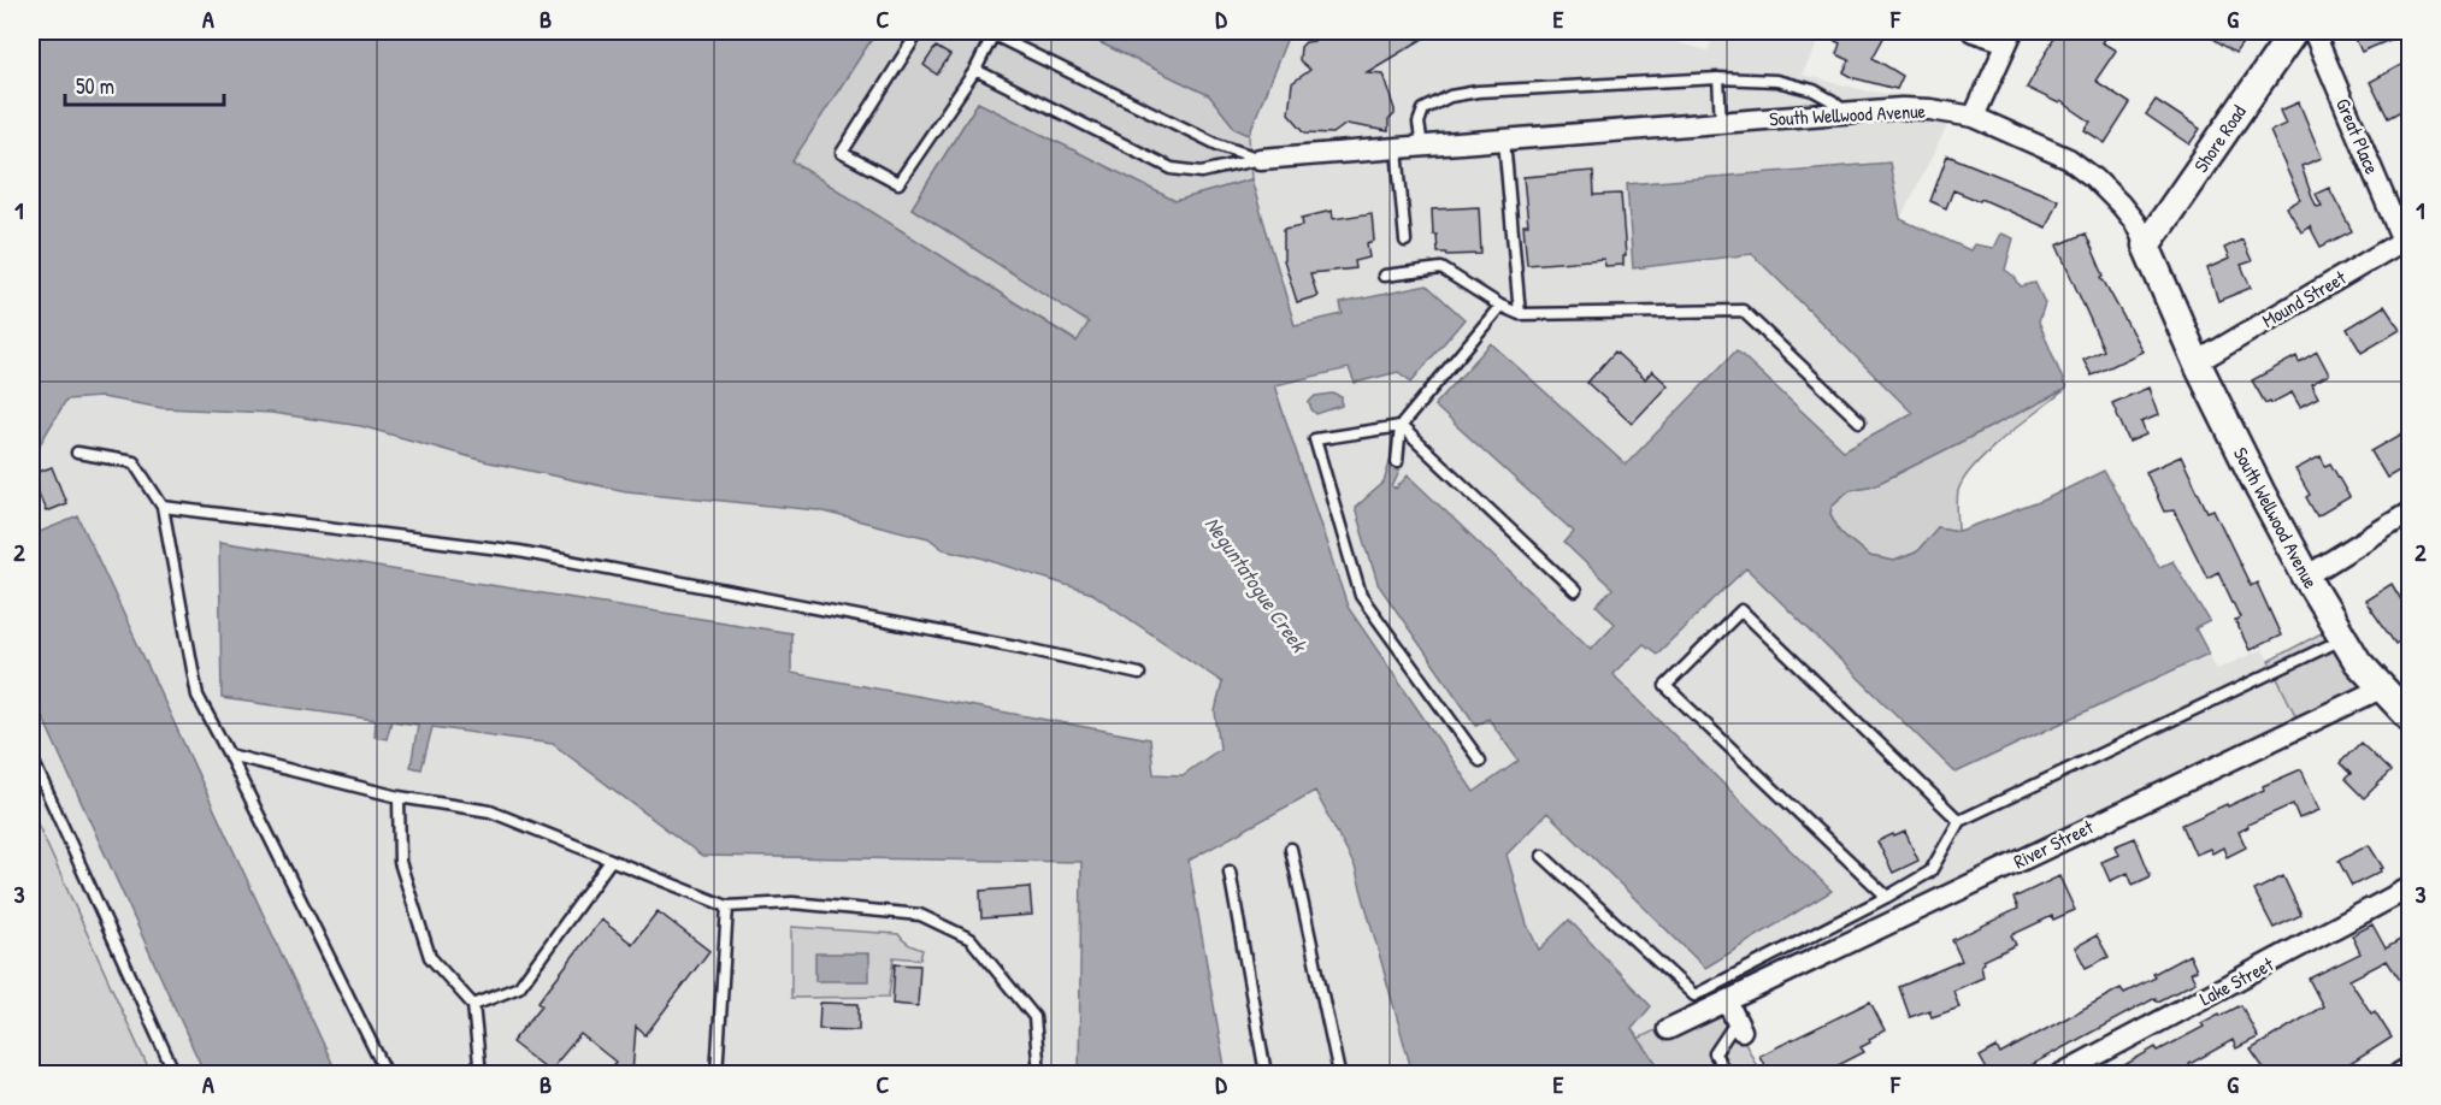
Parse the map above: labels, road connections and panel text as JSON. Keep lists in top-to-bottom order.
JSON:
{
  "streets": {
    "street": [
      "South Wellwood Avenue",
      "Great Place",
      "Shore Road",
      "Mound Street",
      "River Street",
      "Lake Street"
    ]
  },
  "crossings": [
    ["South Wellwood Avenue", "Shore Road"],
    ["South Wellwood Avenue", "Mound Street"],
    ["South Wellwood Avenue", "River Street"],
    ["Great Place", "Mound Street"]
  ],
  "water": ["Neguntatogue Creek"],
  "scale_bar": "50 m",
  "grid": {
    "columns": [
      "A",
      "B",
      "C",
      "D",
      "E",
      "F",
      "G"
    ],
    "rows": ["1", "2", "3"]
  }
}
